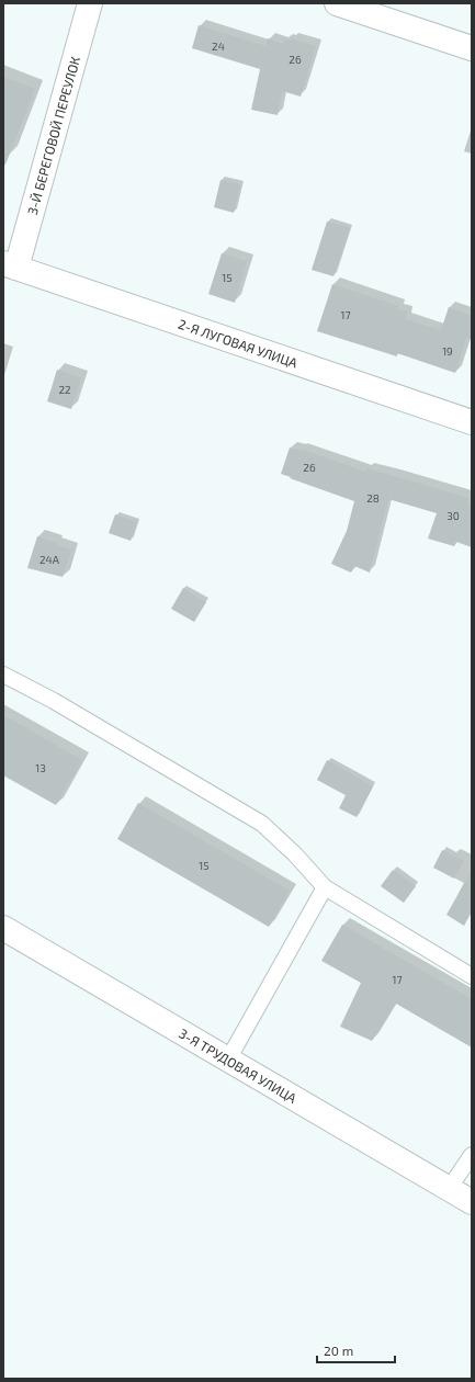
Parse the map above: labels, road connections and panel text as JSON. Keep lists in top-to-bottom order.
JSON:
{
  "streets": {
    "street": ["3-Й БЕРЕГОВОЙ ПЕРЕУЛОК", "2-Я ЛУГОВАЯ УЛИЦА", "3-Я ТРУДОВАЯ УЛИЦА"]
  },
  "crossings": [
    ["3-Й БЕРЕГОВОЙ ПЕРЕУЛОК", "2-Я ЛУГОВАЯ УЛИЦА"]
  ],
  "house_numbers": [
    "24",
    "26",
    "15",
    "17",
    "19",
    "22",
    "26",
    "28",
    "30",
    "24А",
    "13",
    "15",
    "17"
  ],
  "scale_bar": "20 m"
}
